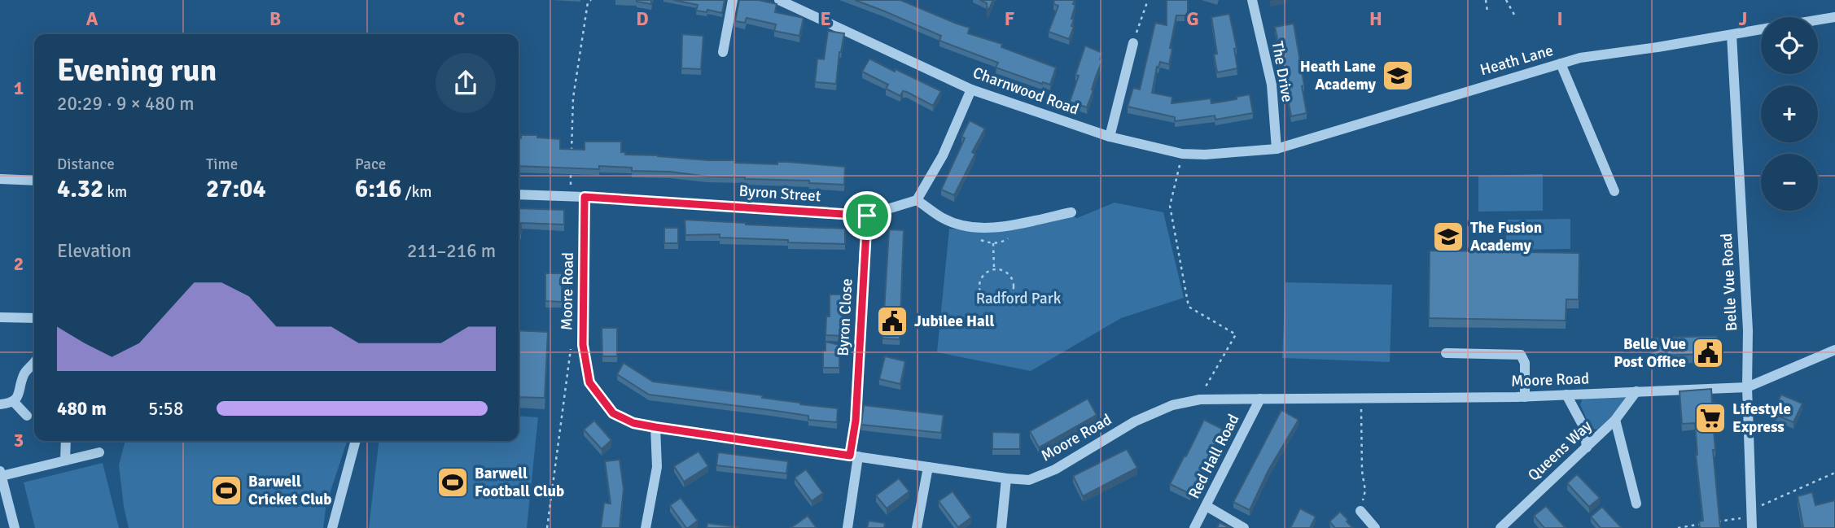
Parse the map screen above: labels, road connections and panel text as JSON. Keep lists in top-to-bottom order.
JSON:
{
  "streets": {
    "street": [
      "Heath Lane",
      "The Drive",
      "Charnwood Road",
      "Byron Street",
      "Belle Vue Road",
      "Moore Road",
      "Byron Close",
      "Queens Way",
      "Red Hall Road"
    ]
  },
  "crossings": [
    ["Heath Lane", "The Drive"],
    ["Heath Lane", "Charnwood Road"],
    ["Heath Lane", "Belle Vue Road"],
    ["The Drive", "Charnwood Road"],
    ["Byron Street", "Moore Road"],
    ["Byron Street", "Byron Close"],
    ["Belle Vue Road", "Moore Road"],
    ["Moore Road", "Queens Way"],
    ["Moore Road", "Red Hall Road"]
  ],
  "parks": ["Radford Park"],
  "places": {
    "school or university": ["Heath Lane Academy", "The Fusion Academy"],
    "public building": ["Jubilee Hall", "Belle Vue Post Office"],
    "supermarket": ["Lifestyle Express"],
    "sports": ["Barwell Football Club", "Barwell Cricket Club"]
  },
  "page": {
    "map_buttons": ["+", "−"],
    "heading": ["Evening run", "20:29 · 9 × 480 m"],
    "stats": [
      ["Distance", "4.32 km"],
      ["Time", "27:04"],
      ["Pace", "6:16 /km"]
    ],
    "chart": ["Elevation", "211–216 m"],
    "list": [
      {
        "name": "480 m",
        "note": "5:58"
      }
    ]
  },
  "grid": {
    "columns": [
      "A",
      "B",
      "C",
      "D",
      "E",
      "F",
      "G",
      "H",
      "I",
      "J"
    ],
    "rows": ["1", "2", "3"]
  }
}
